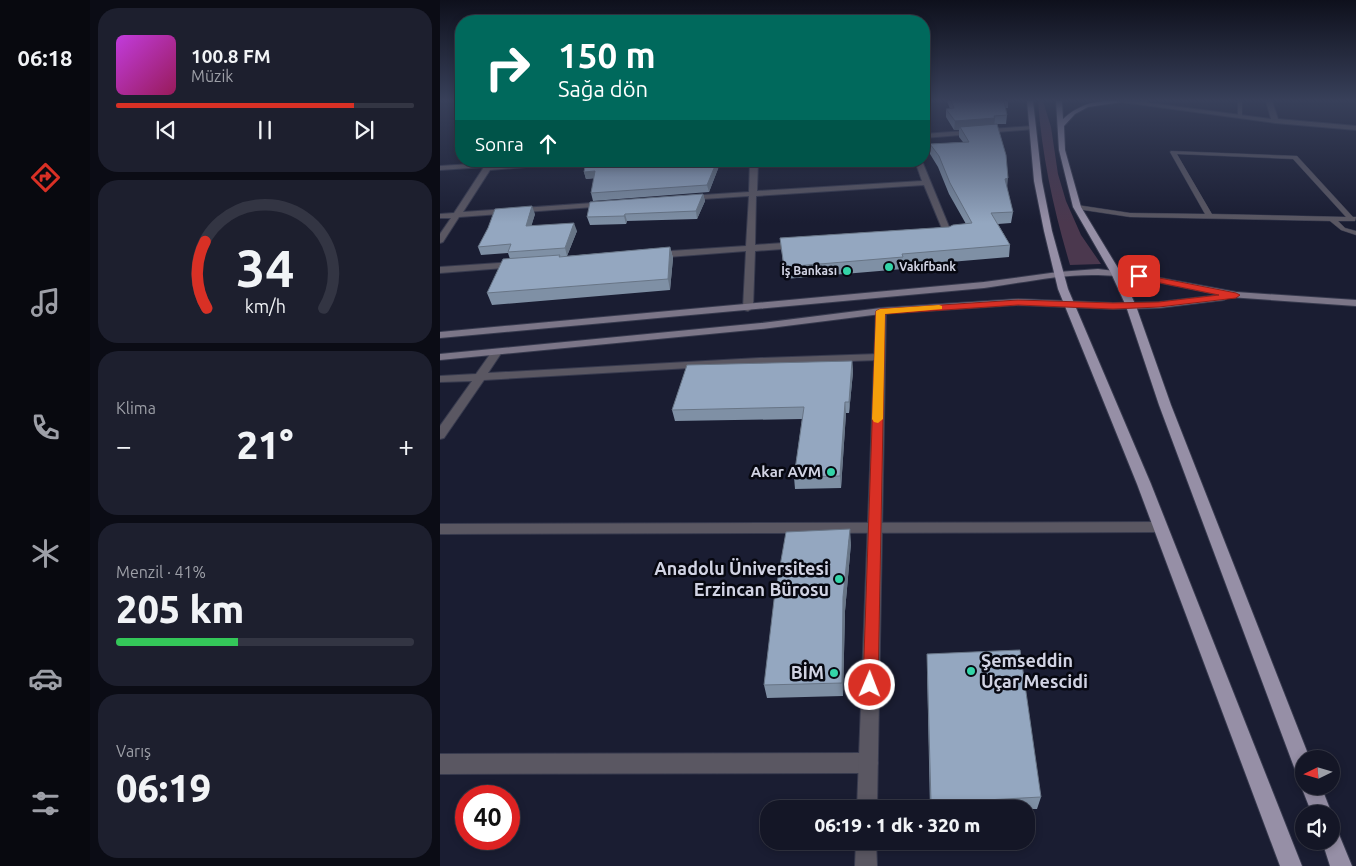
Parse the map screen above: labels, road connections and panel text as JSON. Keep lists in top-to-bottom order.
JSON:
{
  "places": [
    "Vakıfbank",
    "İş Bankası",
    "Akar AVM",
    "Anadolu Üniversitesi Erzincan Bürosu",
    "Şemseddin Uçar Mescidi",
    "BİM"
  ],
  "north": "left",
  "page": {
    "tabs": "06:18",
    "turn": ["150 m", "Sağa dön"],
    "song": ["100.8 FM", "Müzik"],
    "then": "Sonra",
    "tile": [
      "Klima",
      ["Menzil · 41%", "205 km"],
      ["Varış", "06:19"]
    ],
    "heat": ["−", "21°", "+"],
    "limit": "40",
    "trip": "06:19 · 1 dk · 320 m",
    "gauge": ["34", "km/h"]
  }
}
